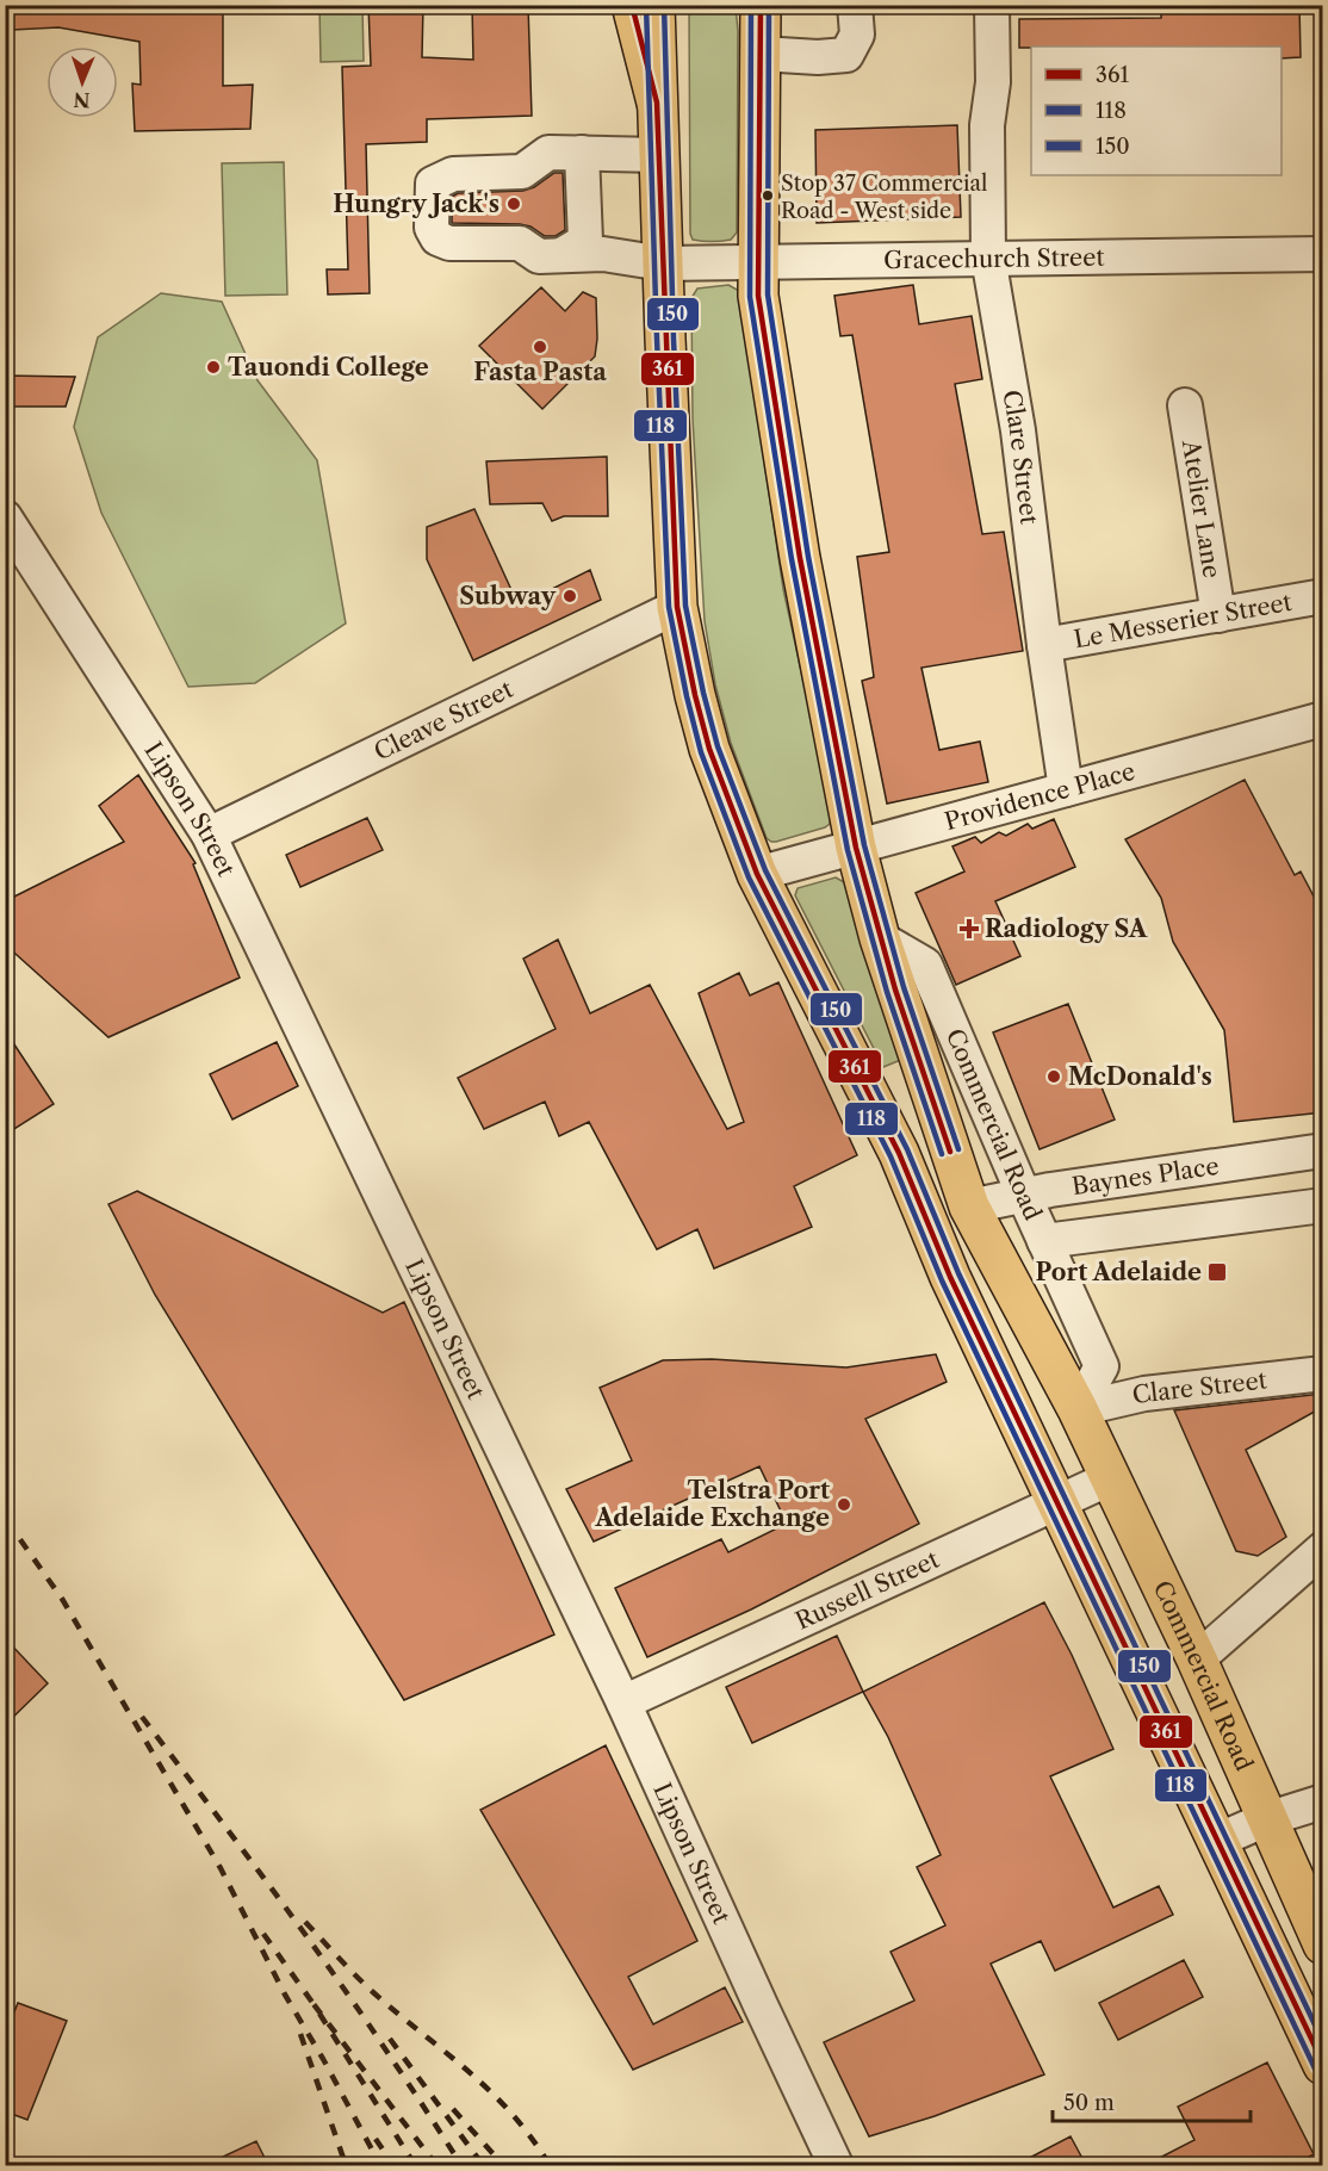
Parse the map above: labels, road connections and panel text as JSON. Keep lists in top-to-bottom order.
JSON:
{
  "streets": {
    "main road": ["Commercial Road"],
    "street": [
      "Gracechurch Street",
      "Clare Street",
      "Atelier Lane",
      "Le Messerier Street",
      "Cleave Street",
      "Providence Place",
      "Lipson Street",
      "Baynes Place",
      "Russell Street"
    ]
  },
  "crossings": [
    ["Gracechurch Street", "Clare Street"],
    ["Gracechurch Street", "Commercial Road"],
    ["Clare Street", "Le Messerier Street"],
    ["Clare Street", "Providence Place"],
    ["Clare Street", "Commercial Road"],
    ["Atelier Lane", "Le Messerier Street"],
    ["Cleave Street", "Lipson Street"],
    ["Providence Place", "Commercial Road"],
    ["Lipson Street", "Russell Street"],
    ["Commercial Road", "Baynes Place"],
    ["Commercial Road", "Russell Street"]
  ],
  "places": {
    "other": [
      "Stop 37 Commercial Road - West side",
      "Hungry Jack's",
      "Fasta Pasta",
      "Tauondi College",
      "Subway",
      "McDonald's",
      "Telstra Port Adelaide Exchange"
    ],
    "health": ["Radiology SA"],
    "transit": ["Port Adelaide"]
  },
  "lines": ["transit line 361", "transit line 118", "transit line 150"],
  "legend": ["361", "118", "150"],
  "scale_bar": "50 m",
  "north": "bottom"
}
